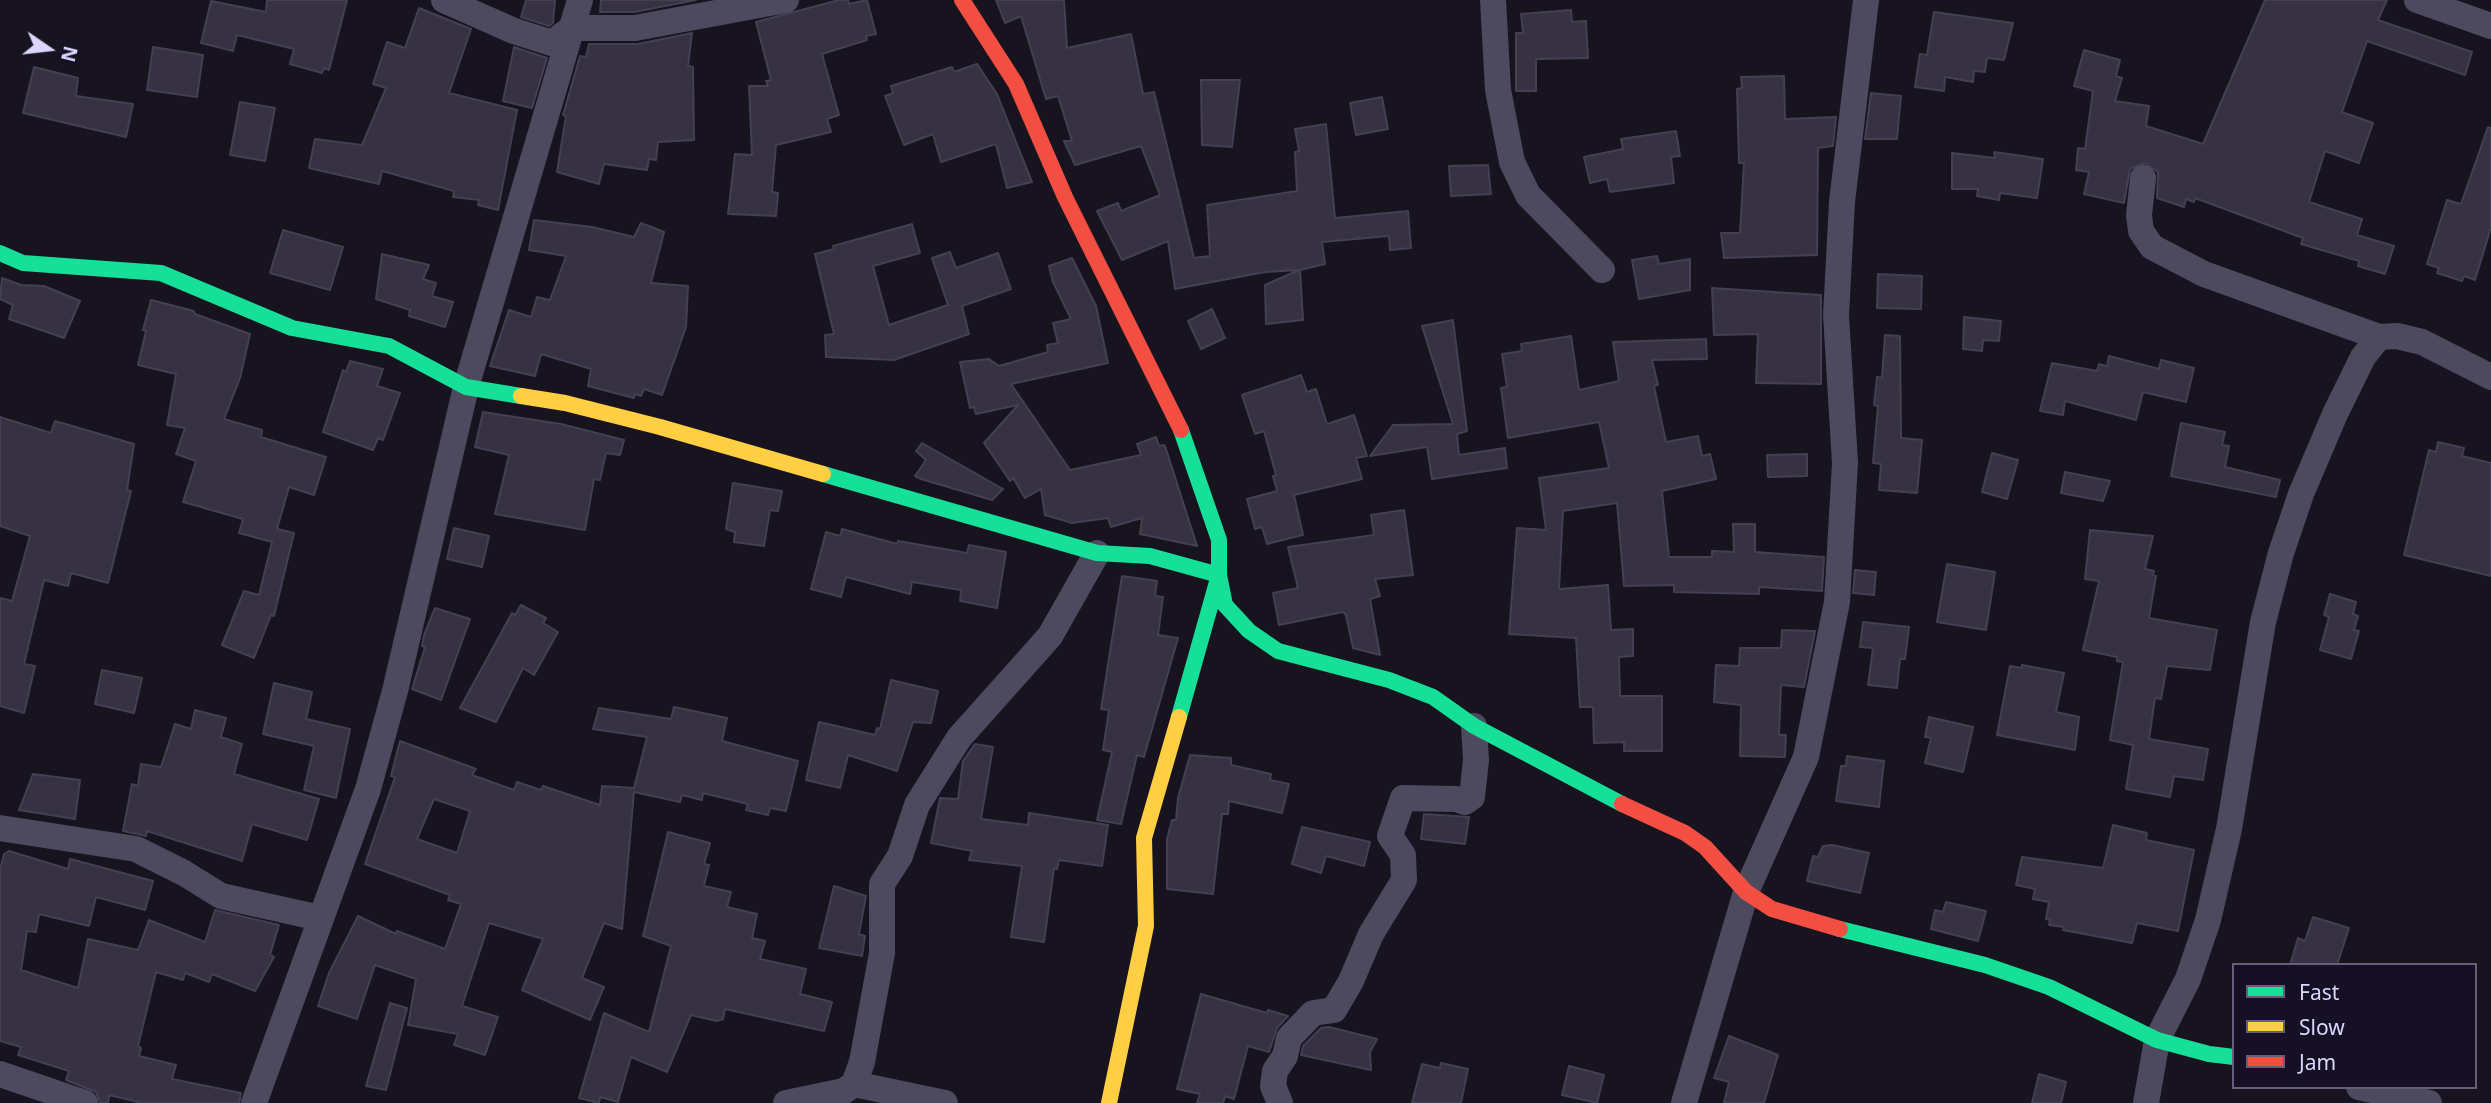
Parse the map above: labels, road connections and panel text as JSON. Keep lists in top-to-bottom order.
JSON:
{
  "legend": ["Fast", "Slow", "Jam"],
  "north": "right"
}
